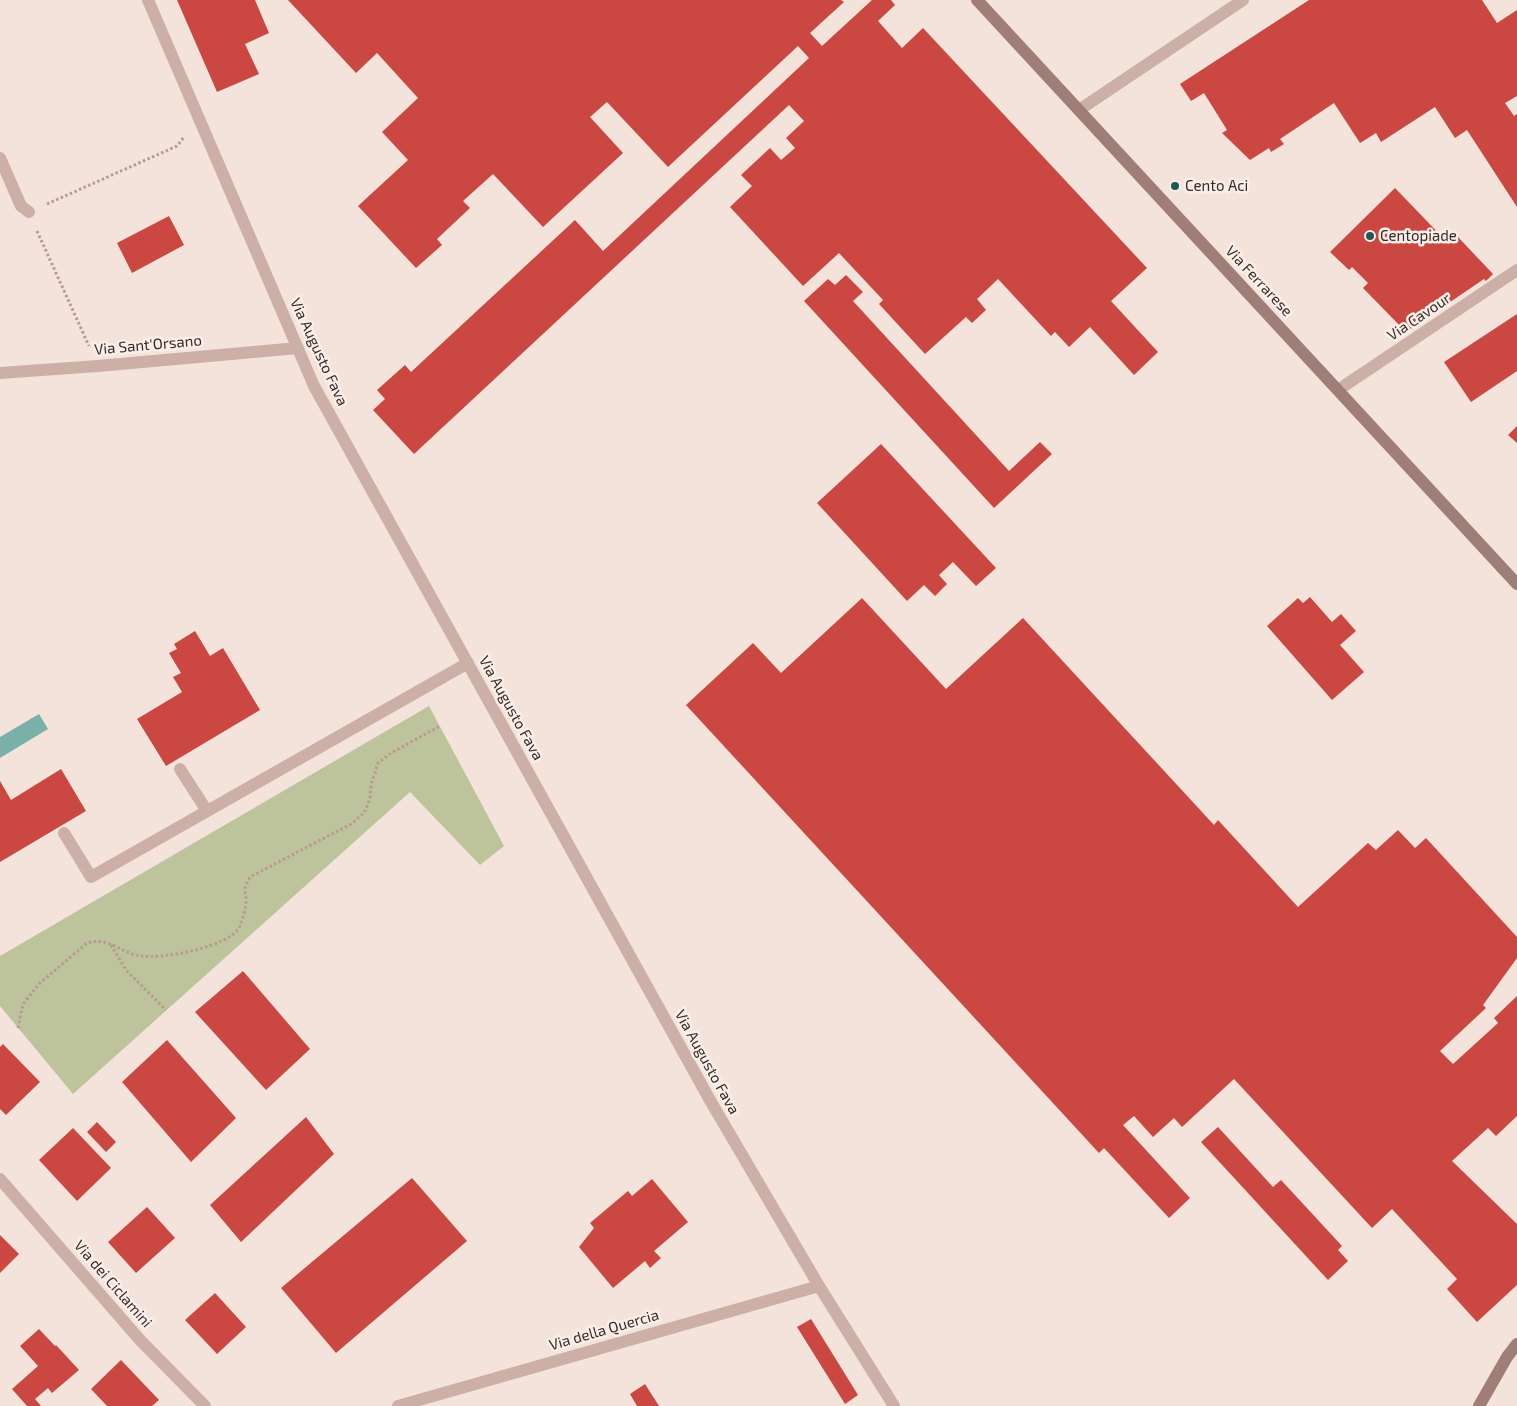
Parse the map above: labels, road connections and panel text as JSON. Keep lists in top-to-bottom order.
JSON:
{
  "streets": {
    "main road": ["Via Ferrarese"],
    "street": [
      "Via Cavour",
      "Via Sant'Orsano",
      "Via Augusto Fava",
      "Via dei Ciclamini",
      "Via della Quercia"
    ]
  },
  "crossings": [
    ["Via Ferrarese", "Via Cavour"],
    ["Via Sant'Orsano", "Via Augusto Fava"],
    ["Via Augusto Fava", "Via della Quercia"]
  ],
  "places": ["Cento Aci", "Centopiade"]
}
